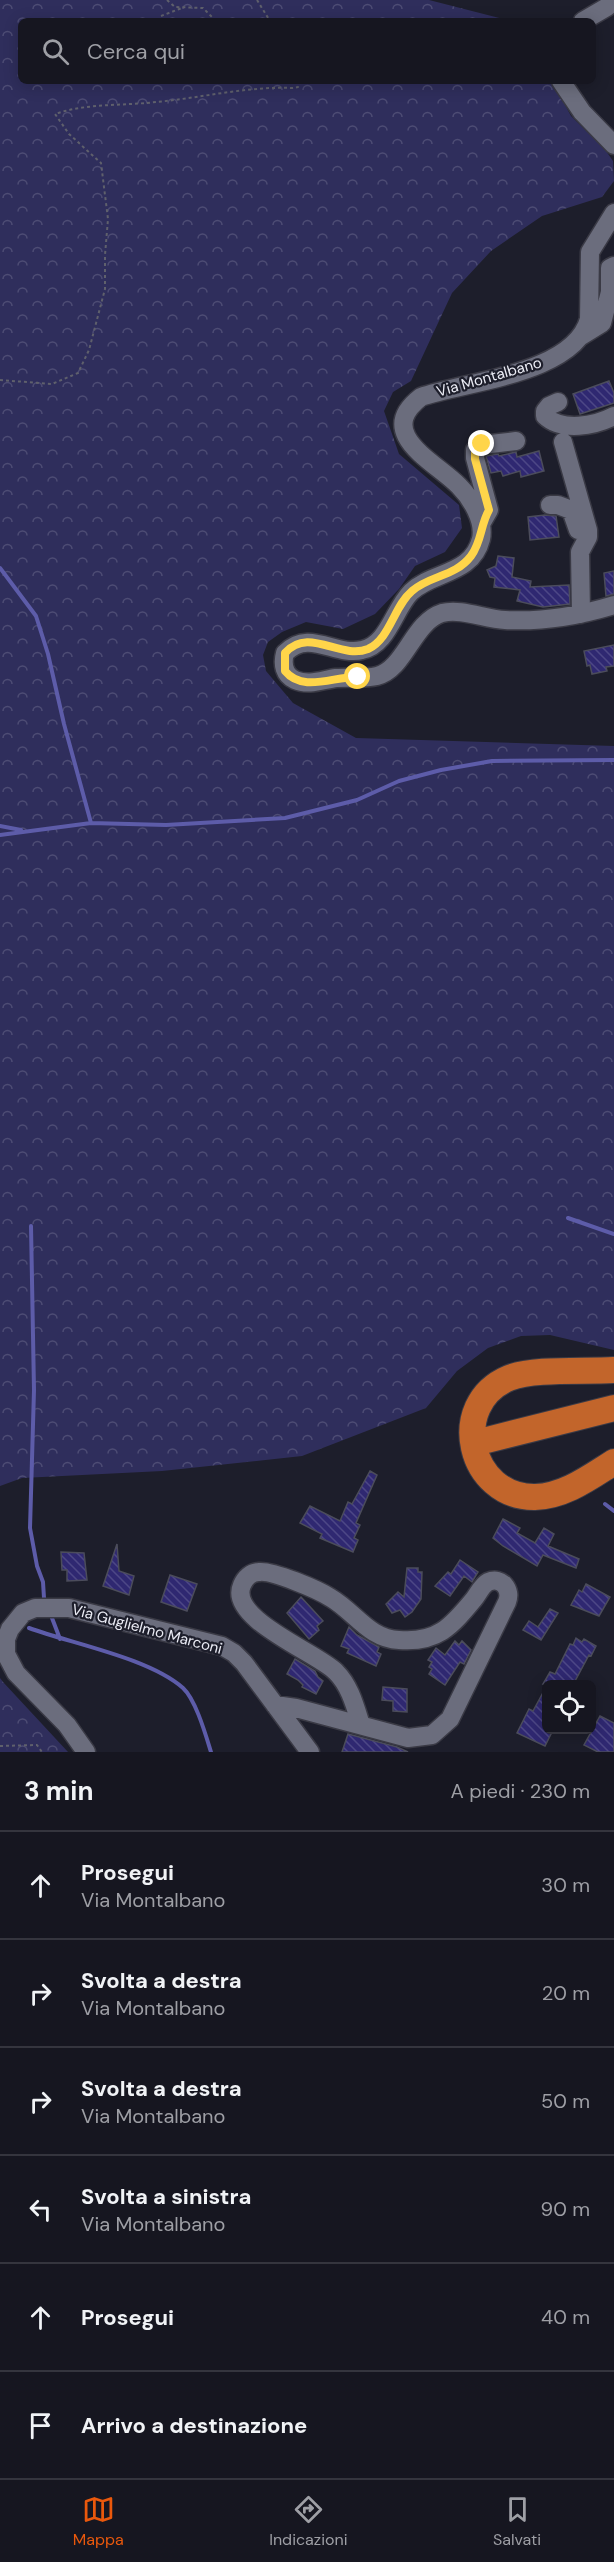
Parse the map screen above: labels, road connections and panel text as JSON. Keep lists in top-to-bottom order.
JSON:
{
  "streets": {
    "street": ["Via Montalbano", "Via Guglielmo Marconi"]
  },
  "page": {
    "search": "Cerca qui",
    "heading": ["3 min", "A piedi · 230 m"],
    "list": [
      ["Prosegui", "Via Montalbano", "30 m"],
      ["Svolta a destra", "Via Montalbano", "20 m"],
      ["Svolta a destra", "Via Montalbano", "50 m"],
      ["Svolta a sinistra", "Via Montalbano", "90 m"],
      ["Prosegui", "40 m"],
      "Arrivo a destinazione"
    ],
    "nav": ["Mappa", "Indicazioni", "Salvati"]
  }
}
